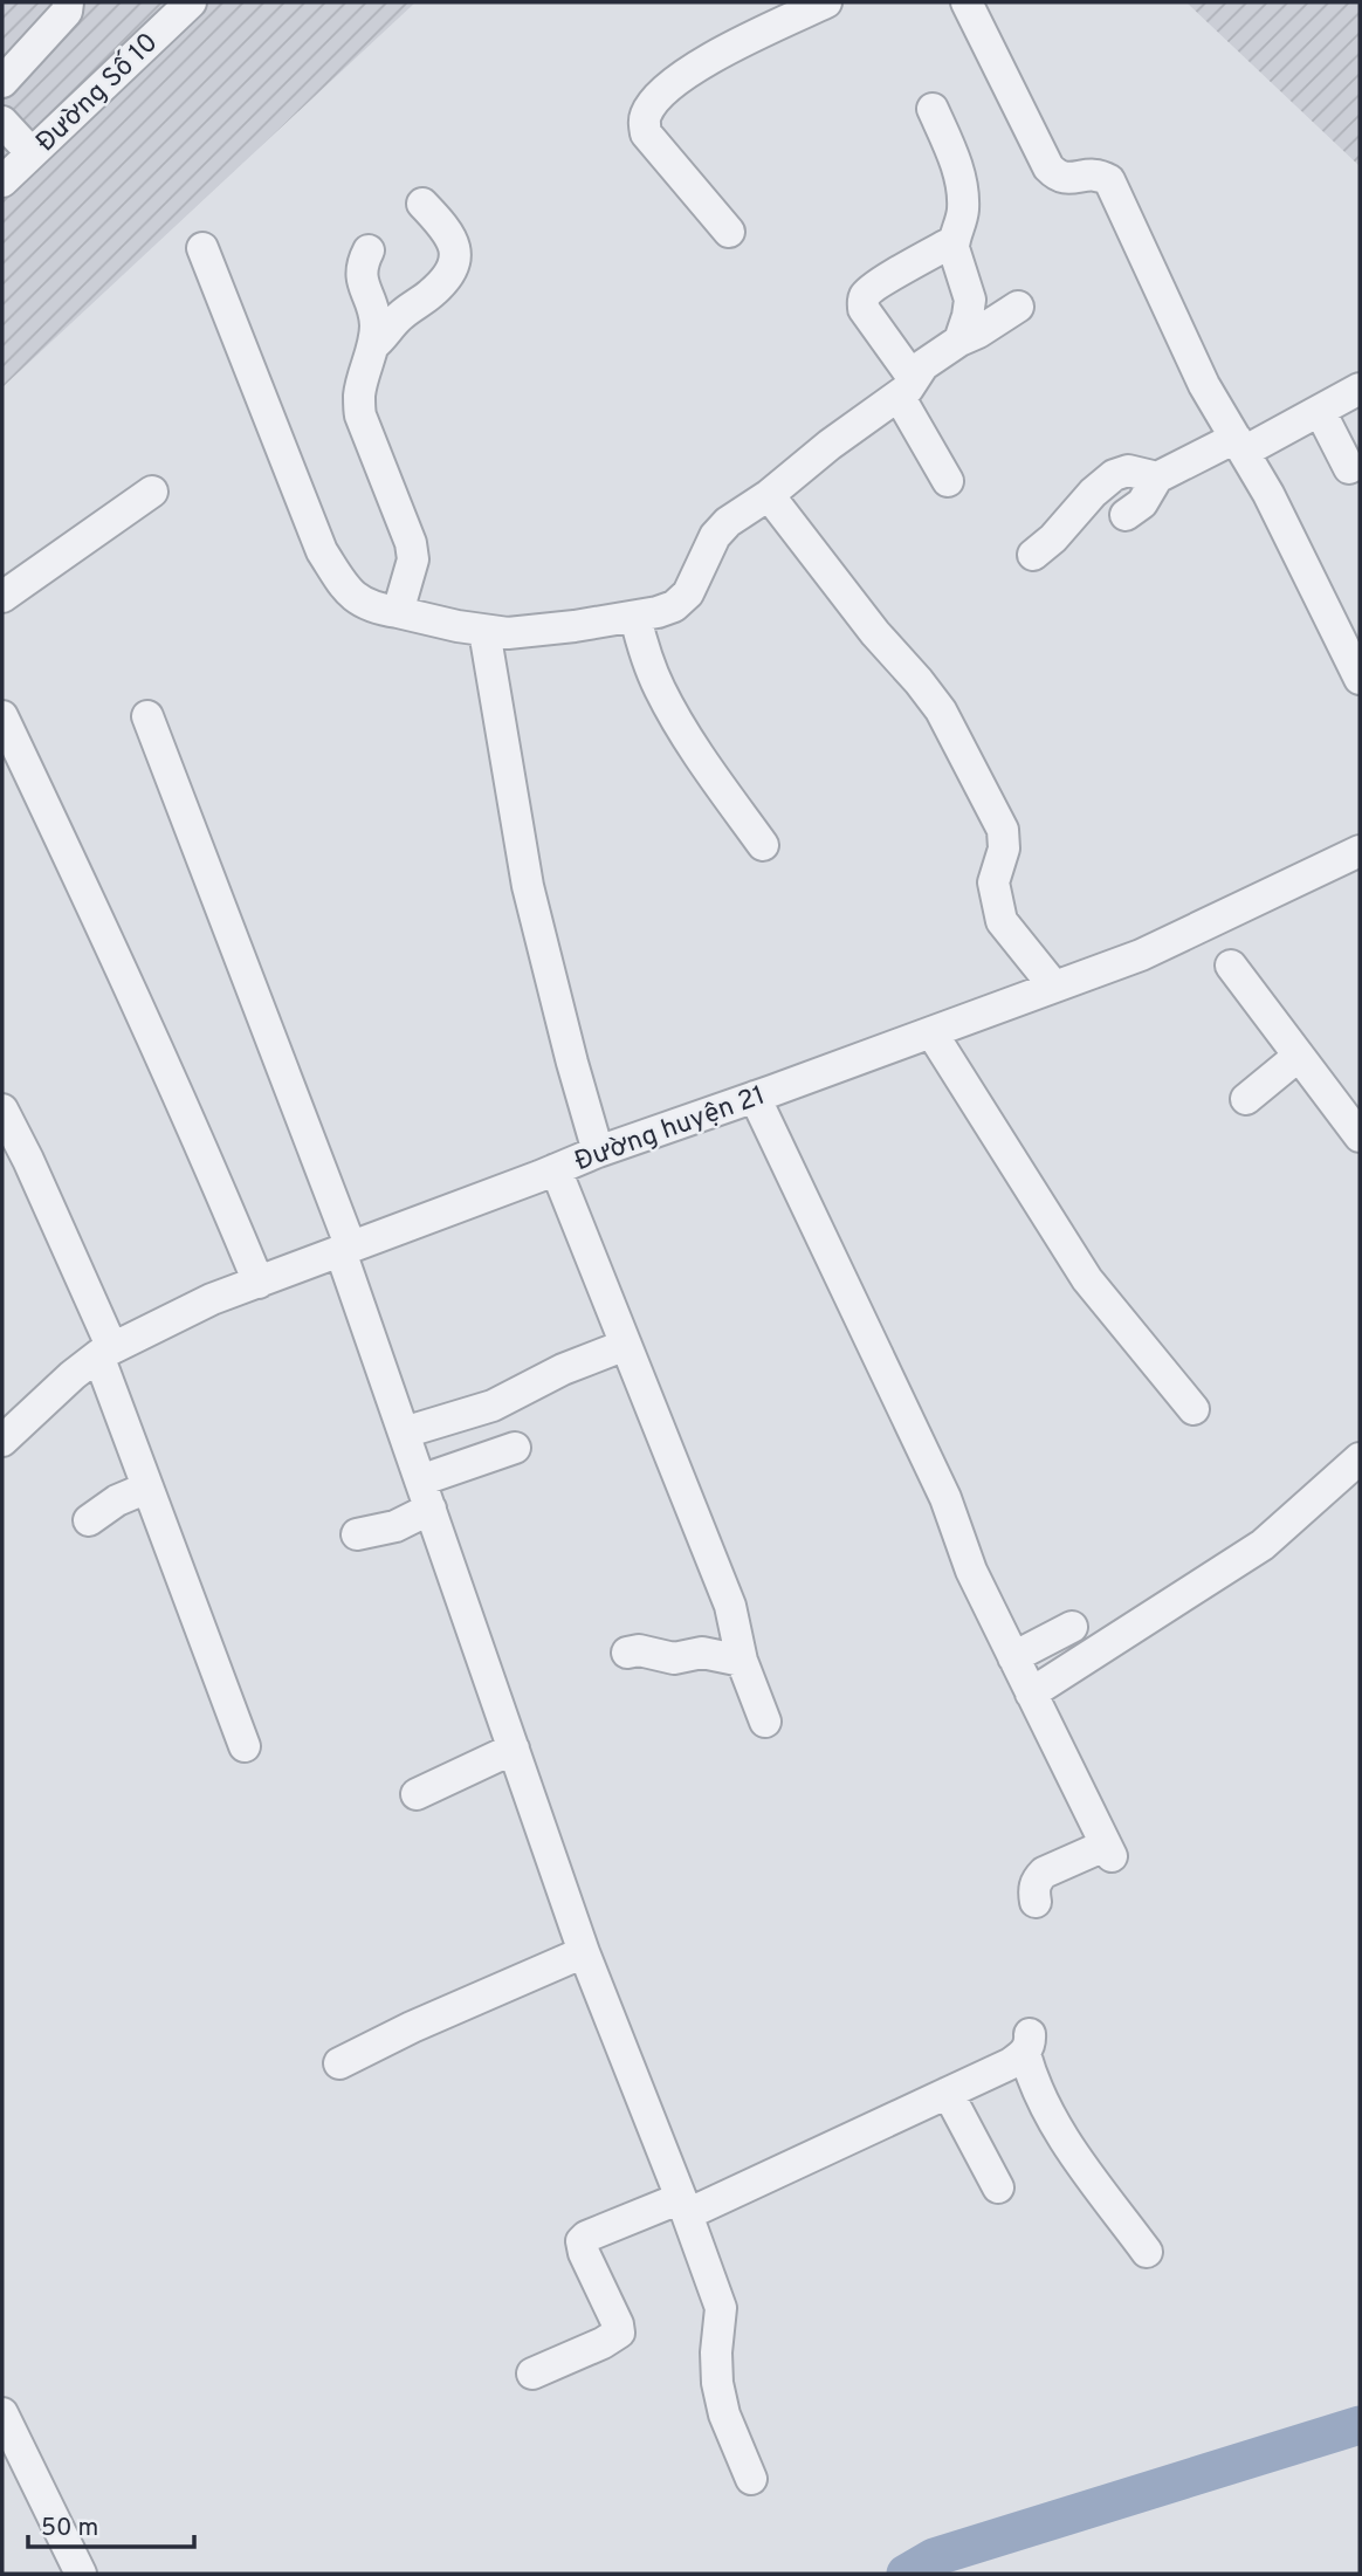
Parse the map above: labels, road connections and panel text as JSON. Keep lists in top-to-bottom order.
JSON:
{
  "streets": {
    "street": ["Đường Số 10", "Đường huyện 21"]
  },
  "scale_bar": "50 m"
}
